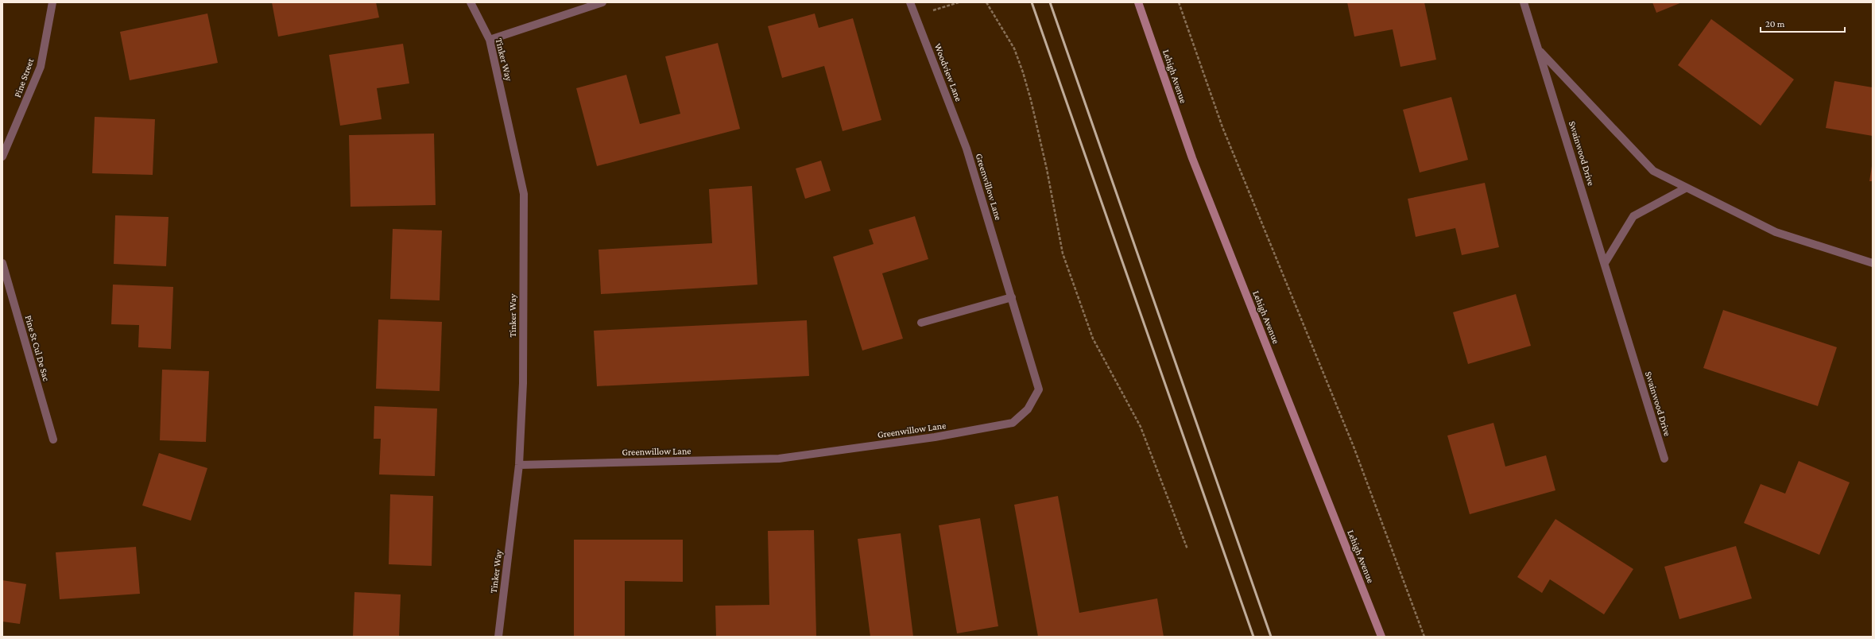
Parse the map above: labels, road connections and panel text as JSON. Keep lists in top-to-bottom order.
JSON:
{
  "streets": {
    "street": [
      "Tinker Way",
      "Woodview Lane",
      "Lehigh Avenue",
      "Pine Street",
      "Swainwood Drive",
      "Greenwillow Lane",
      "Pine St Cul De Sac"
    ]
  },
  "crossings": [
    ["Tinker Way", "Greenwillow Lane"],
    ["Woodview Lane", "Greenwillow Lane"]
  ],
  "scale_bar": "20 m"
}
